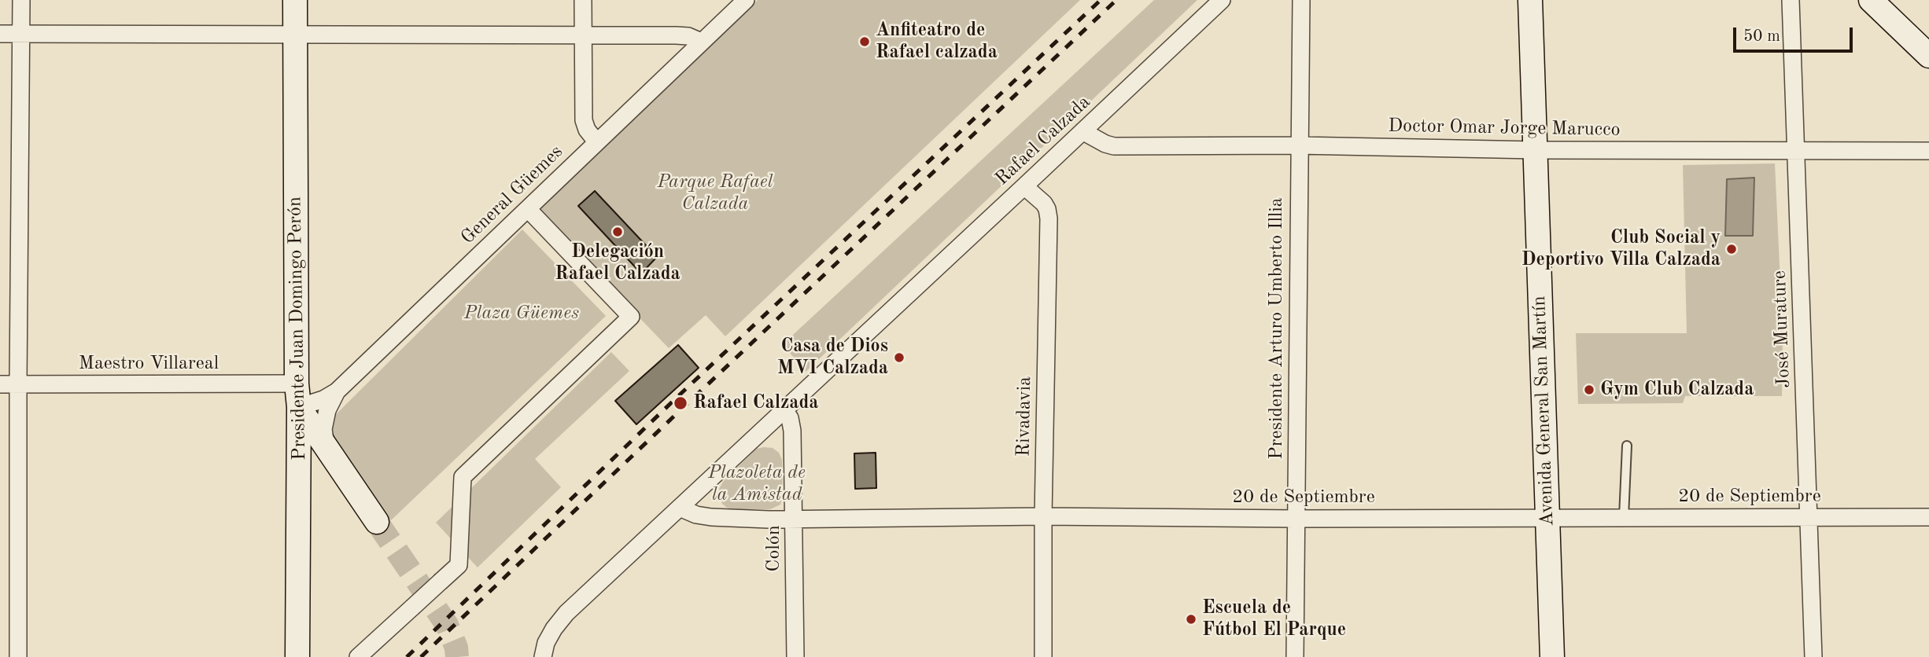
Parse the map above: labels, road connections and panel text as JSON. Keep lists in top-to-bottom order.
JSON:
{
  "streets": {
    "street": [
      "Doctor Omar Jorge Marucco",
      "Rafael Calzada",
      "General Güemes",
      "Presidente Juan Domingo Perón",
      "Presidente Arturo Umberto Illia",
      "José Murature",
      "Maestro Villareal",
      "Avenida General San Martín",
      "Rivadavia",
      "20 de Septiembre",
      "Colón"
    ]
  },
  "crossings": [
    ["Doctor Omar Jorge Marucco", "Rafael Calzada"],
    ["Doctor Omar Jorge Marucco", "Presidente Arturo Umberto Illia"],
    ["Doctor Omar Jorge Marucco", "José Murature"],
    ["Doctor Omar Jorge Marucco", "Avenida General San Martín"],
    ["Rafael Calzada", "Rivadavia"],
    ["Rafael Calzada", "20 de Septiembre"],
    ["Rafael Calzada", "Colón"],
    ["General Güemes", "Presidente Juan Domingo Perón"],
    ["Presidente Juan Domingo Perón", "Maestro Villareal"],
    ["Presidente Arturo Umberto Illia", "20 de Septiembre"],
    ["José Murature", "20 de Septiembre"],
    ["Avenida General San Martín", "20 de Septiembre"],
    ["Rivadavia", "20 de Septiembre"],
    ["20 de Septiembre", "Colón"]
  ],
  "parks": ["Parque Rafael Calzada", "Plaza Güemes", "Plazoleta de la Amistad"],
  "places": [
    "Anfiteatro de Rafael calzada",
    "Delegación Rafael Calzada",
    "Club Social y Deportivo Villa Calzada",
    "Casa de Dios MVI Calzada",
    "Gym Club Calzada",
    "Rafael Calzada",
    "Escuela de Fútbol El Parque"
  ],
  "scale_bar": "50 m"
}
